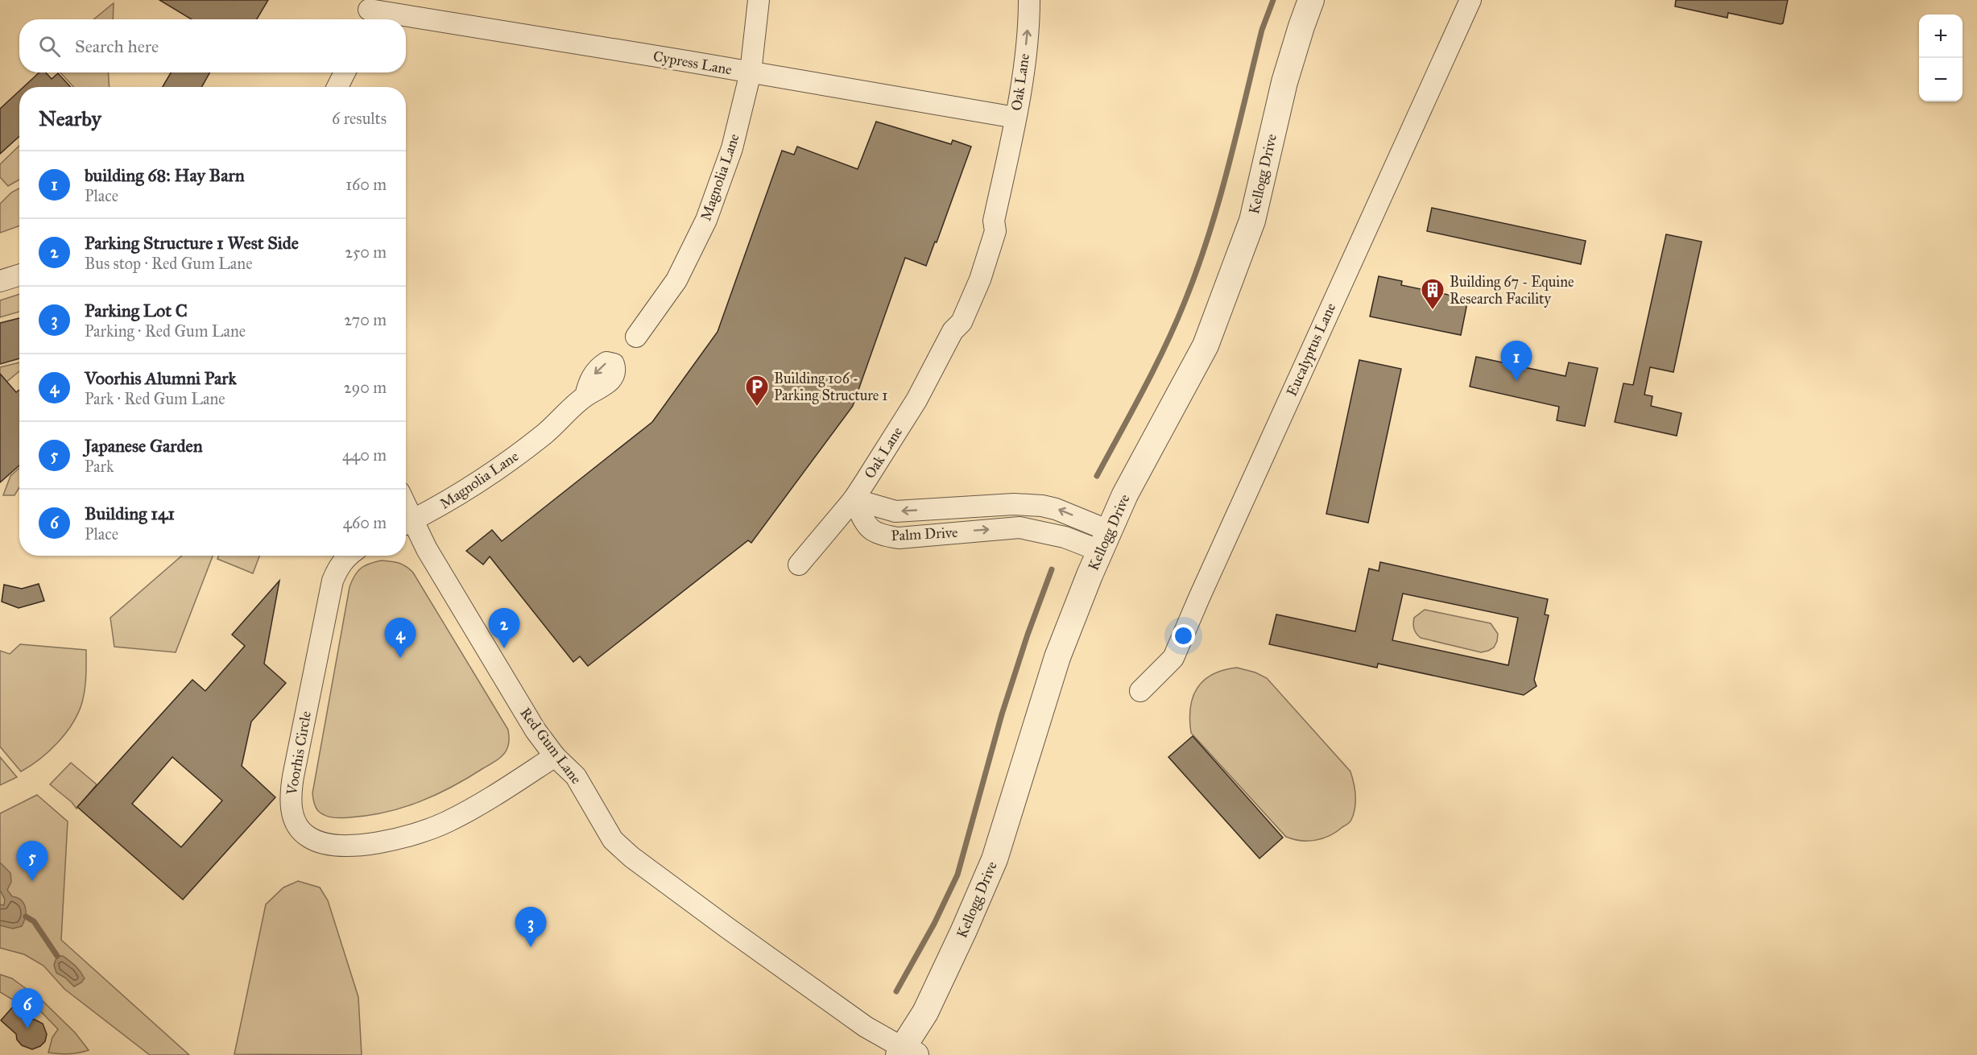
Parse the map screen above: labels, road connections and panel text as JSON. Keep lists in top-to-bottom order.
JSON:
{
  "streets": {
    "street": [
      "Cypress Lane",
      "Oak Lane",
      "Kellogg Drive",
      "Magnolia Lane",
      "Eucalyptus Lane",
      "Palm Drive",
      "Red Gum Lane",
      "Voorhis Circle"
    ]
  },
  "crossings": [
    ["Cypress Lane", "Oak Lane"],
    ["Cypress Lane", "Magnolia Lane"],
    ["Oak Lane", "Palm Drive"],
    ["Kellogg Drive", "Palm Drive"],
    ["Kellogg Drive", "Red Gum Lane"],
    ["Magnolia Lane", "Red Gum Lane"],
    ["Red Gum Lane", "Voorhis Circle"]
  ],
  "places": {
    "building": ["Building 67 - Equine Research Facility"],
    "parking": ["Building 106 - Parking Structure 1"]
  },
  "page": {
    "map_buttons": ["+", "−"],
    "search": "Search here",
    "heading": ["Nearby", "6 results"],
    "list": [
      {
        "mark": "1",
        "name": "building 68: Hay Barn",
        "note": "Place",
        "value": "160 m"
      },
      {
        "mark": "2",
        "name": "Parking Structure 1 West Side",
        "note": "Bus stop · Red Gum Lane",
        "value": "250 m"
      },
      {
        "mark": "3",
        "name": "Parking Lot C",
        "note": "Parking · Red Gum Lane",
        "value": "270 m"
      },
      {
        "mark": "4",
        "name": "Voorhis Alumni Park",
        "note": "Park · Red Gum Lane",
        "value": "290 m"
      },
      {
        "mark": "5",
        "name": "Japanese Garden",
        "note": "Park",
        "value": "440 m"
      },
      {
        "mark": "6",
        "name": "Building 141",
        "note": "Place",
        "value": "460 m"
      }
    ],
    "pins": [
      "1",
      "2",
      "4",
      "5",
      "3",
      "6"
    ]
  }
}
